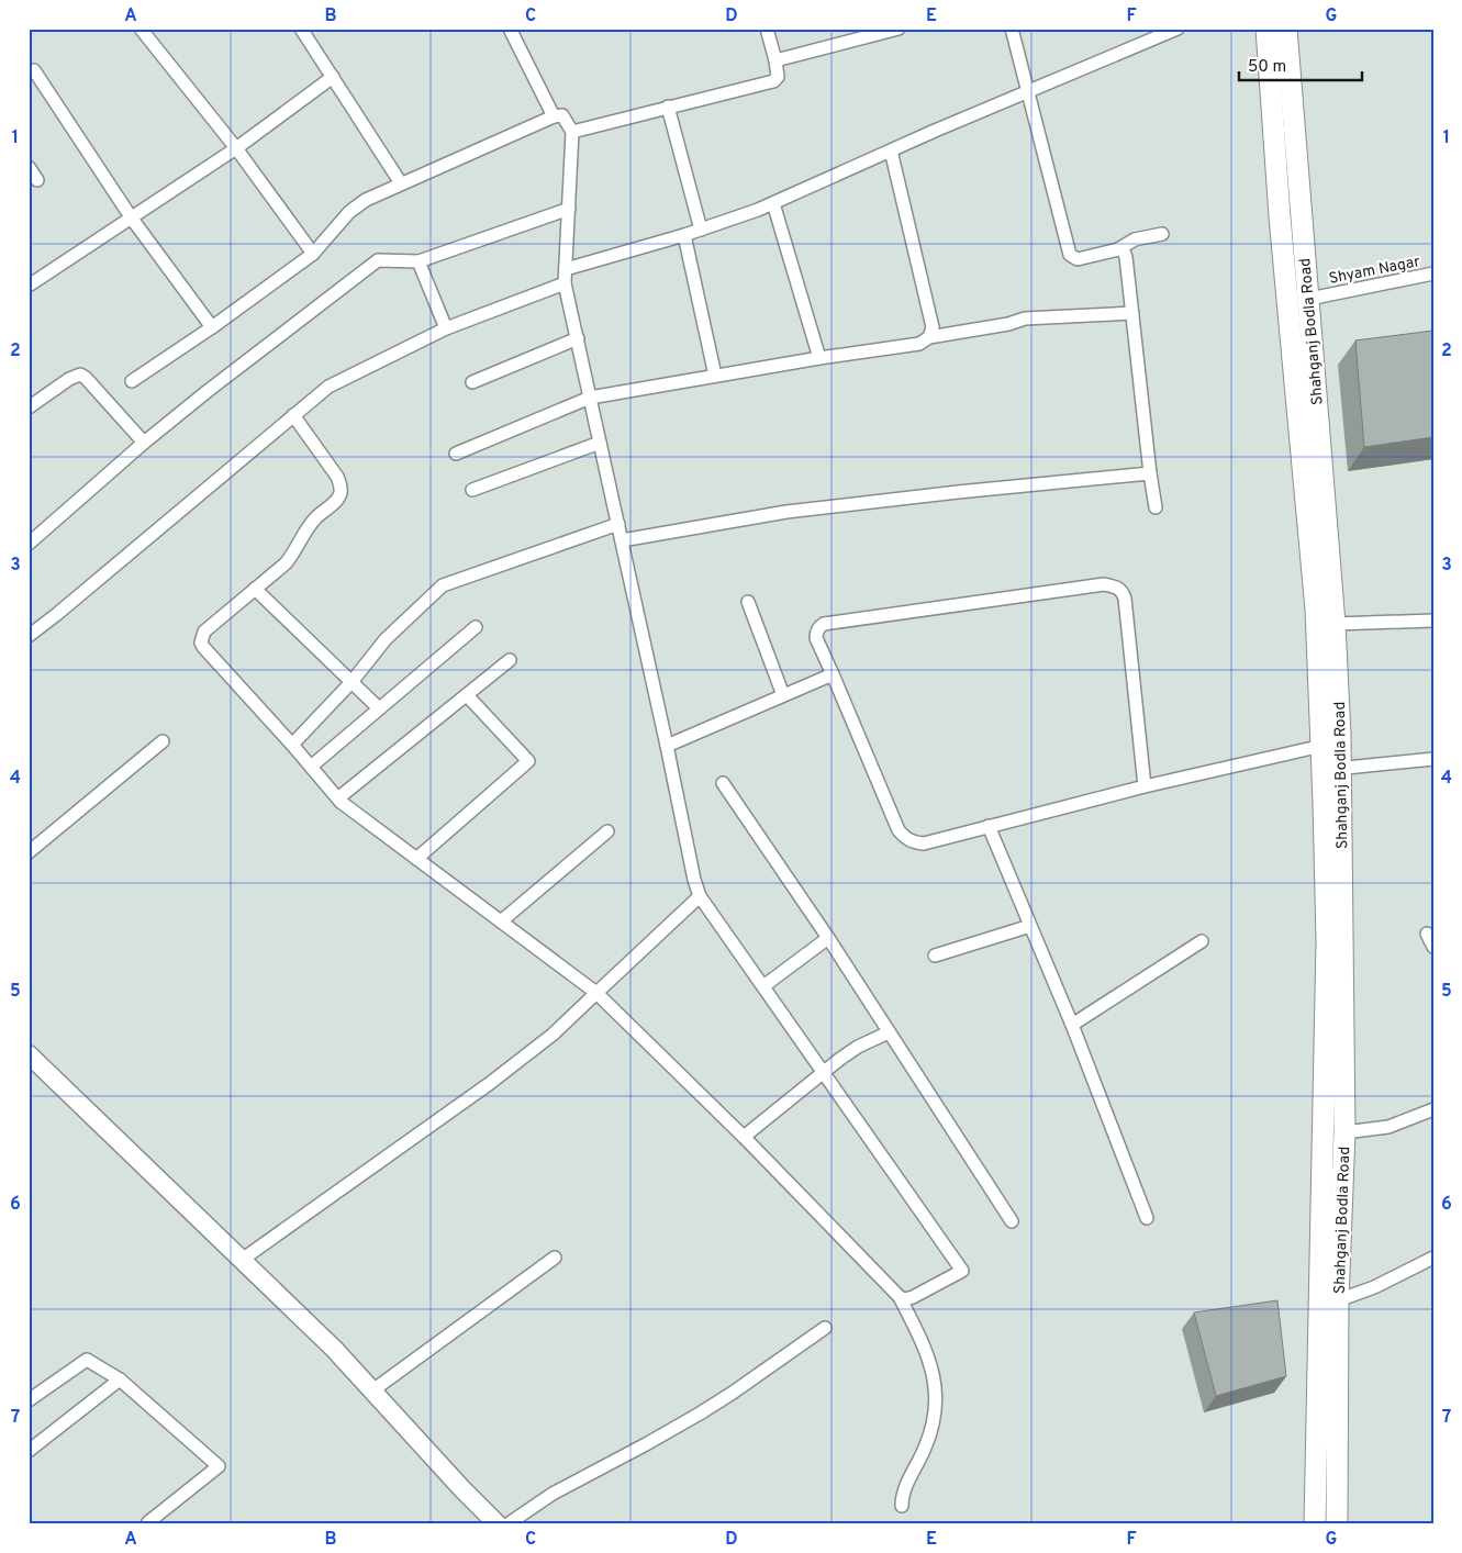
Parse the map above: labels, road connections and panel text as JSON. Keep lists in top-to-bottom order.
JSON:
{
  "streets": {
    "main road": ["Shahganj Bodla Road"],
    "street": ["Shyam Nagar"]
  },
  "crossings": [
    ["Shyam Nagar", "Shahganj Bodla Road"]
  ],
  "scale_bar": "50 m",
  "grid": {
    "columns": [
      "A",
      "B",
      "C",
      "D",
      "E",
      "F",
      "G"
    ],
    "rows": [
      "1",
      "2",
      "3",
      "4",
      "5",
      "6",
      "7"
    ]
  }
}
